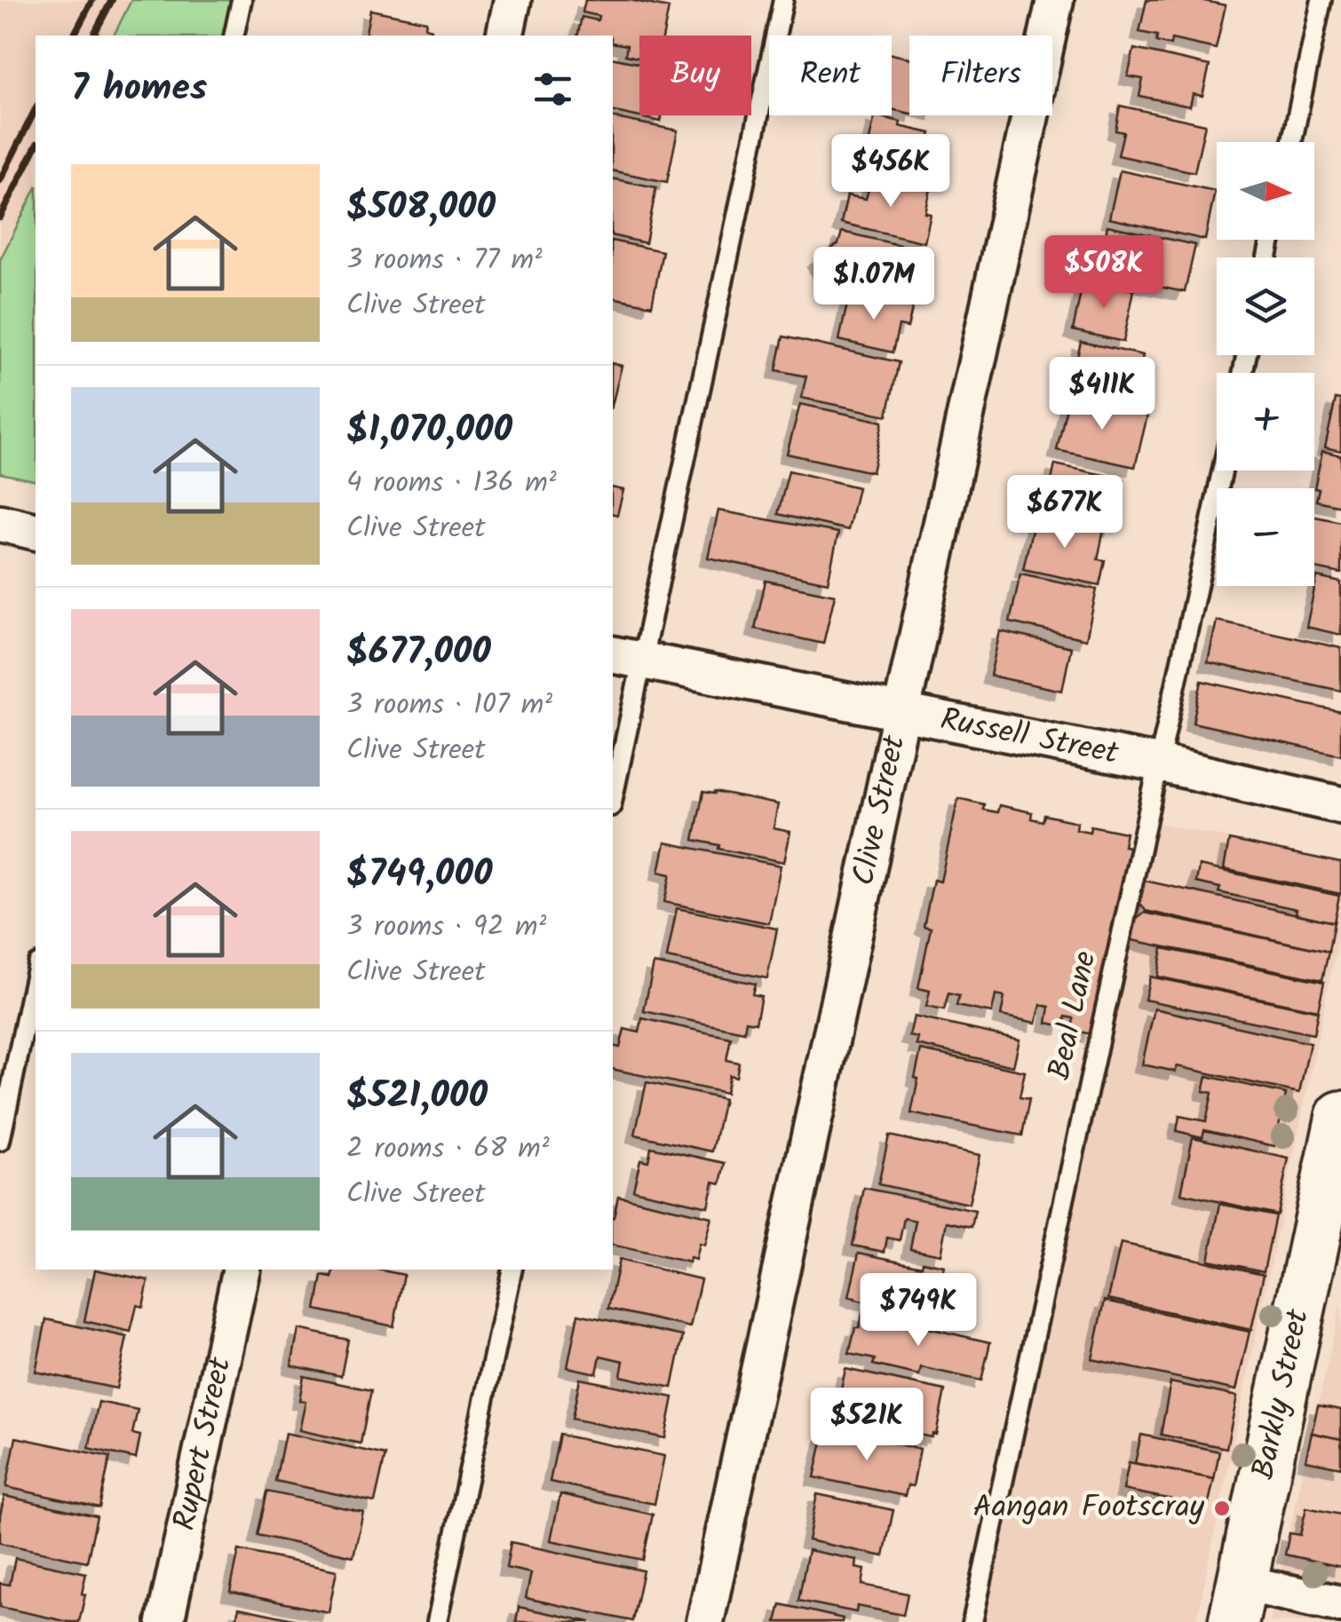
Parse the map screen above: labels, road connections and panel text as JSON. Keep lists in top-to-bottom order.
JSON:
{
  "streets": {
    "street": [
      "Russell Street",
      "Clive Street",
      "Barkly Street",
      "Rupert Street"
    ],
    "lane": ["Beal Lane"]
  },
  "crossings": [
    ["Russell Street", "Clive Street"],
    ["Russell Street", "Beal Lane"]
  ],
  "places": ["Aangan Footscray"],
  "north": "right",
  "page": {
    "chip": ["Buy", "Rent", "Filters"],
    "heading": "7 homes",
    "price": [
      "$456K",
      "$508K",
      "$1.07M",
      "$411K",
      "$677K",
      "$749K",
      "$521K"
    ],
    "map_buttons": ["+", "−"],
    "list": [
      {
        "name": "$508,000",
        "note": "3 rooms · 77 m² · Clive Street"
      },
      {
        "name": "$1,070,000",
        "note": "4 rooms · 136 m² · Clive Street"
      },
      {
        "name": "$677,000",
        "note": "3 rooms · 107 m² · Clive Street"
      },
      {
        "name": "$749,000",
        "note": "3 rooms · 92 m² · Clive Street"
      },
      {
        "name": "$521,000",
        "note": "2 rooms · 68 m² · Clive Street"
      }
    ]
  }
}
